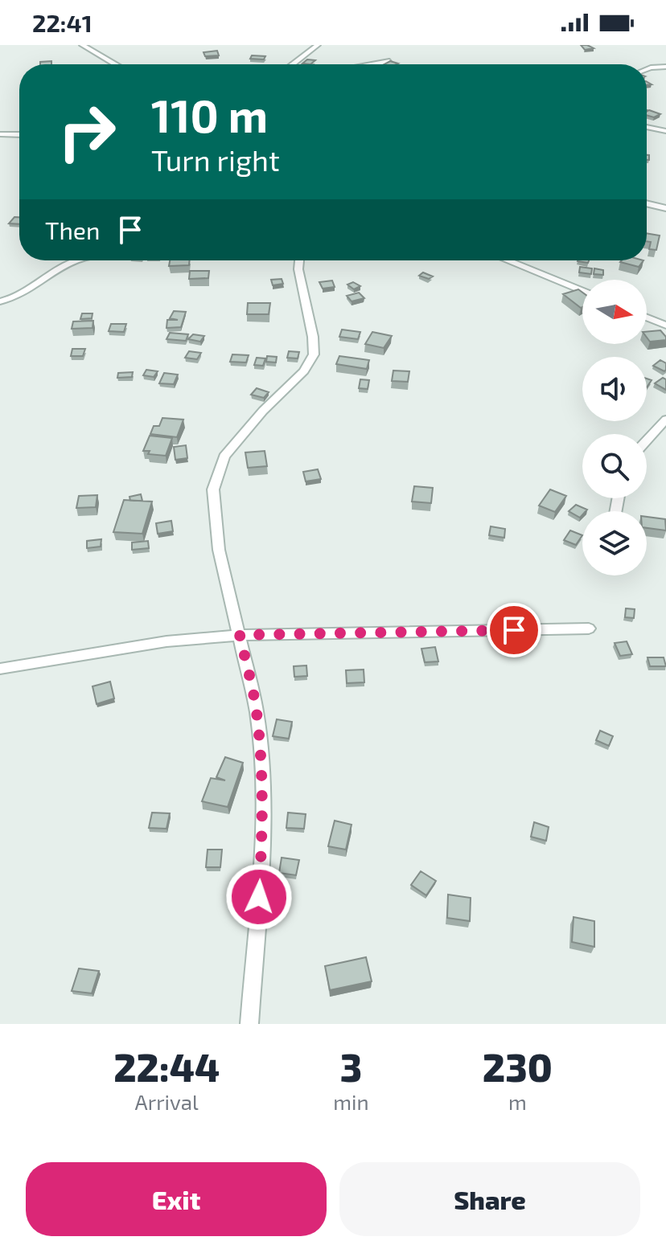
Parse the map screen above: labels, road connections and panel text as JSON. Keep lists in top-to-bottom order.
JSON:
{
  "north": "right",
  "page": {
    "status": "22:41",
    "turn": ["110 m", "Turn right"],
    "then": "Then",
    "eta": [
      "22:44",
      "Arrival",
      "3",
      "min",
      "230",
      "m"
    ],
    "buttons": ["Exit", "Share"]
  }
}
